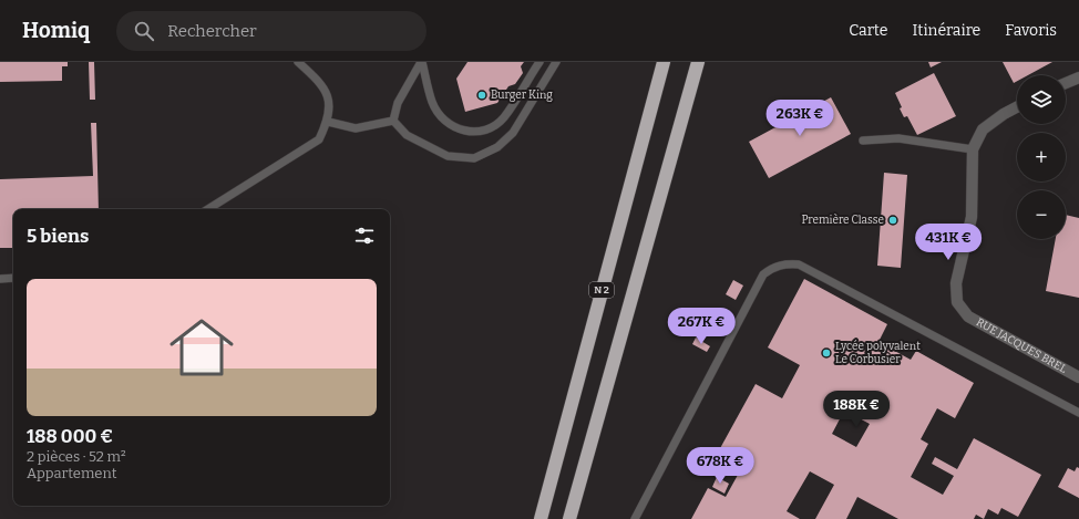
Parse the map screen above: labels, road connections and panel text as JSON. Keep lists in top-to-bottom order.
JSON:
{
  "streets": {
    "highway": ["N 2"],
    "street": ["RUE JACQUES BREL"]
  },
  "places": ["Burger King", "Première Classe", "Lycée polyvalent Le Corbusier"],
  "page": {
    "header": "Homiq",
    "search": "Rechercher",
    "nav": ["Carte", "Itinéraire", "Favoris"],
    "map_buttons": ["+", "−"],
    "price": [
      "263K €",
      "431K €",
      "267K €",
      "188K €",
      "678K €"
    ],
    "heading": "5 biens",
    "list": [
      {
        "name": "188 000 €",
        "note": "2 pièces · 52 m² · Appartement"
      }
    ]
  }
}
